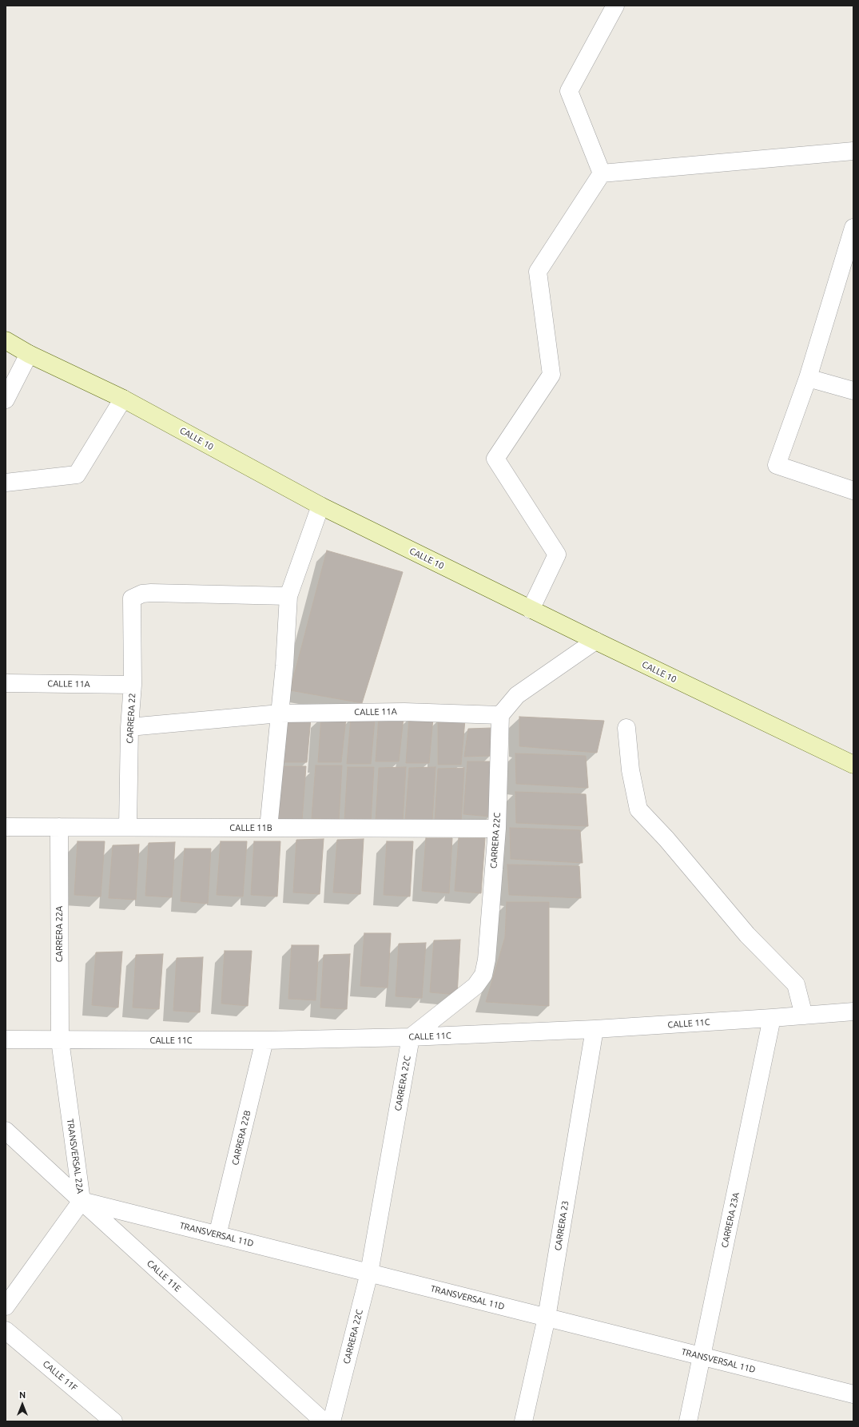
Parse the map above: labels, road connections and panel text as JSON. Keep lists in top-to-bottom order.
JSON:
{
  "streets": {
    "main road": ["CALLE 10"],
    "street": [
      "CALLE 11A",
      "CARRERA 22",
      "CALLE 11B",
      "CARRERA 22C",
      "CARRERA 22A",
      "CALLE 11C",
      "CARRERA 22B",
      "TRANSVERSAL 22A",
      "CARRERA 23A",
      "CARRERA 23",
      "TRANSVERSAL 11D",
      "CALLE 11E",
      "CALLE 11F"
    ]
  },
  "crossings": [
    ["CALLE 11A", "CARRERA 22"],
    ["CALLE 11A", "CARRERA 22C"],
    ["CARRERA 22", "CALLE 11B"],
    ["CALLE 11B", "CARRERA 22C"],
    ["CALLE 11B", "CARRERA 22A"],
    ["CARRERA 22C", "CALLE 11C"],
    ["CARRERA 22C", "TRANSVERSAL 11D"],
    ["CARRERA 22A", "CALLE 11C"],
    ["CARRERA 22A", "TRANSVERSAL 22A"],
    ["CALLE 11C", "CARRERA 22B"],
    ["CALLE 11C", "TRANSVERSAL 22A"],
    ["CALLE 11C", "CARRERA 23A"],
    ["CALLE 11C", "CARRERA 23"],
    ["CARRERA 22B", "TRANSVERSAL 11D"],
    ["TRANSVERSAL 22A", "TRANSVERSAL 11D"],
    ["TRANSVERSAL 22A", "CALLE 11E"],
    ["CARRERA 23A", "TRANSVERSAL 11D"],
    ["CARRERA 23", "TRANSVERSAL 11D"],
    ["TRANSVERSAL 11D", "CALLE 11E"]
  ],
  "north": "top"
}
